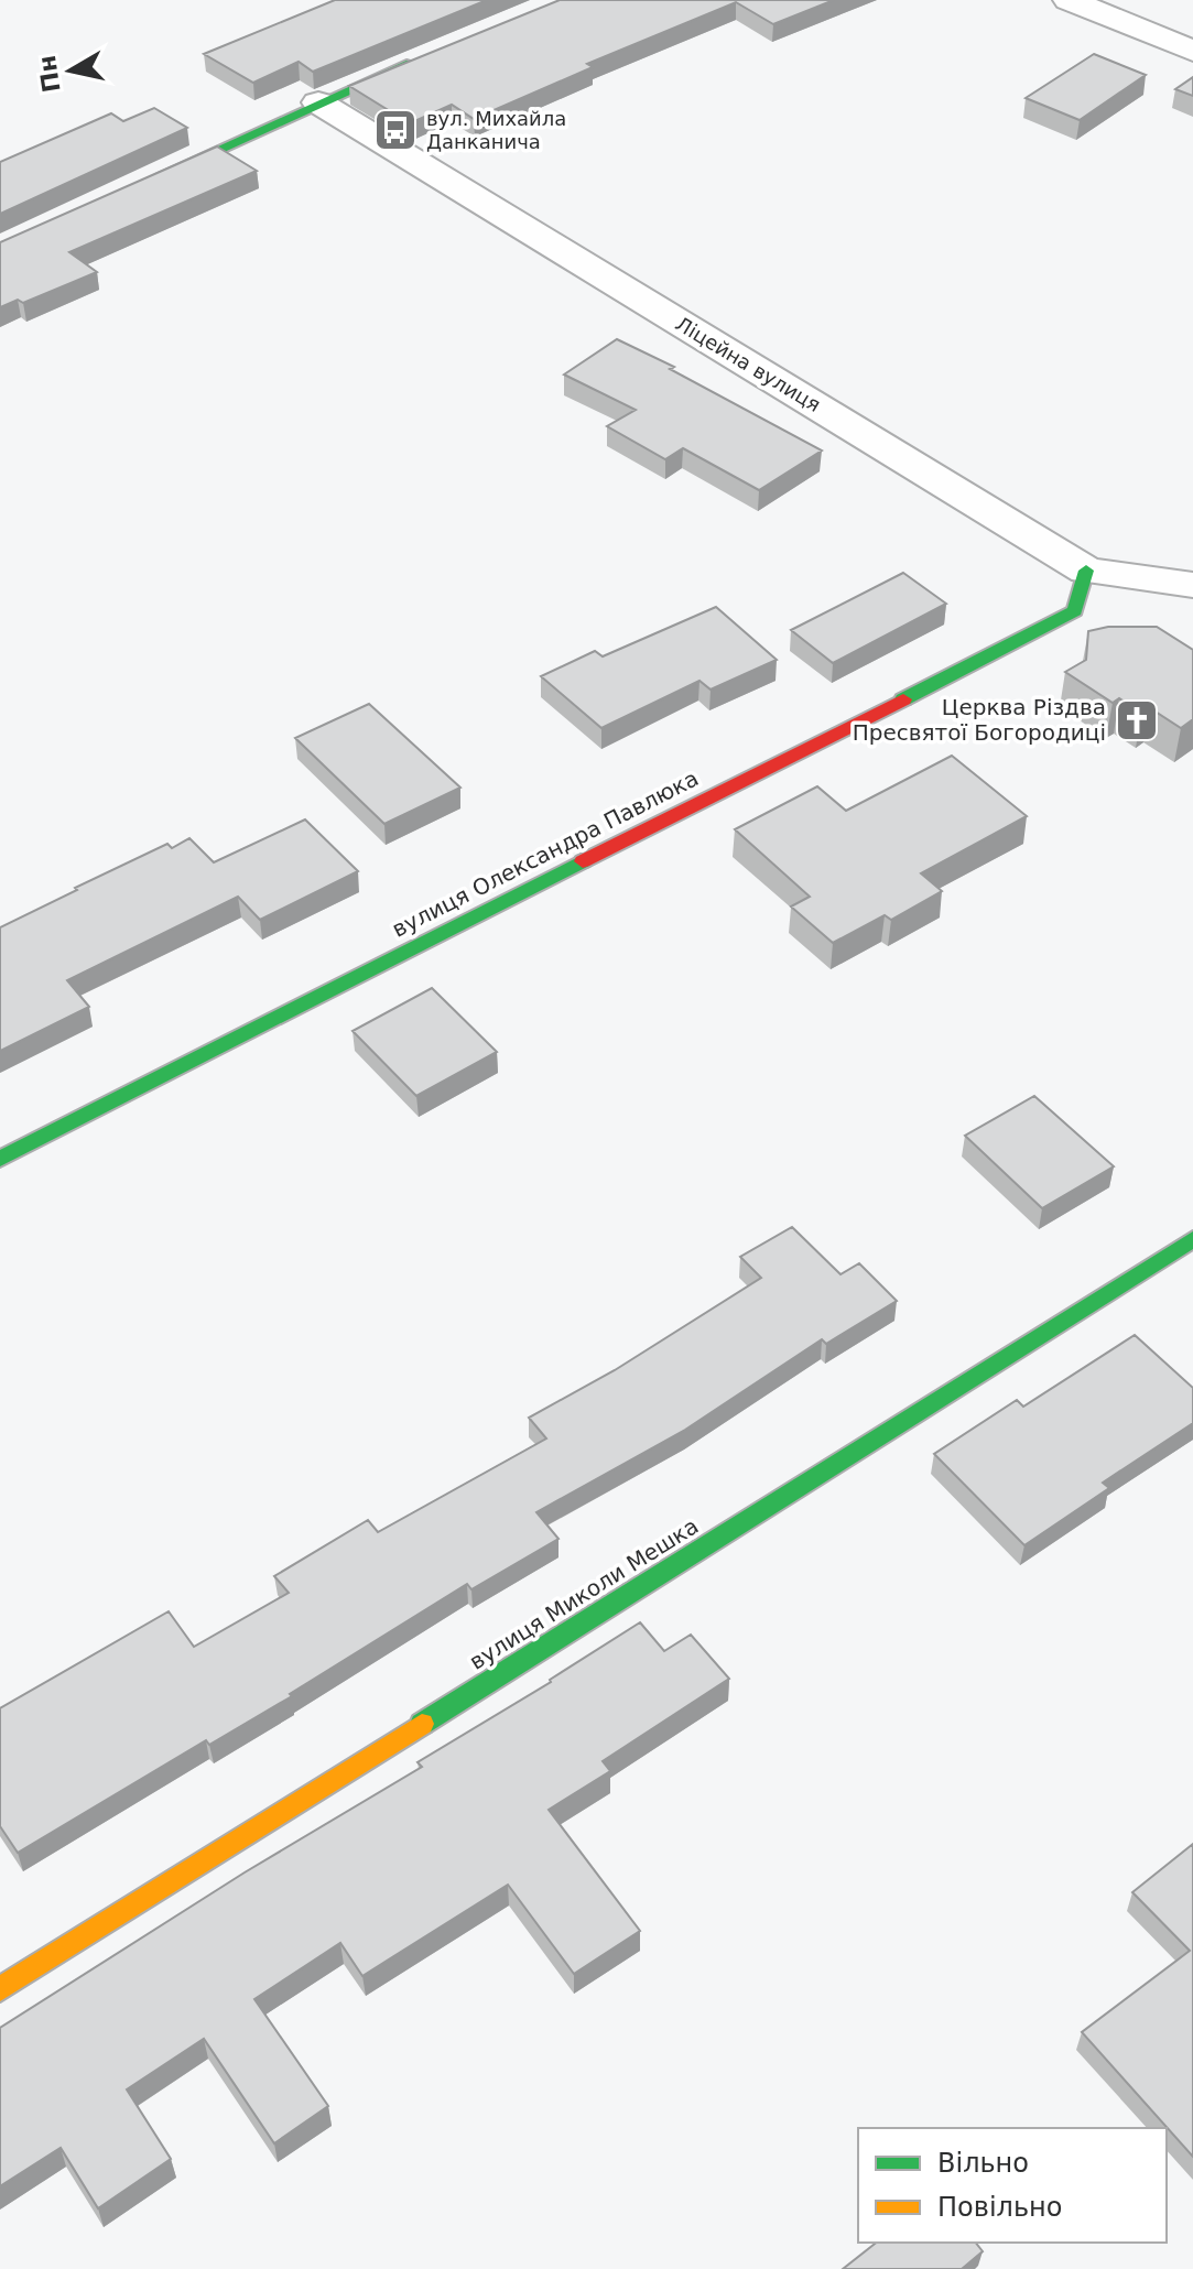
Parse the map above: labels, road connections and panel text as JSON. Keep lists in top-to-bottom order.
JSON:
{
  "streets": {
    "street": ["Ліцейна вулиця", "вулиця Олександра Павлюка", "вулиця Миколи Мешка"]
  },
  "crossings": [
    ["Ліцейна вулиця", "вулиця Олександра Павлюка"]
  ],
  "places": {
    "bus stop": ["вул. Михайла Данканича"],
    "church": ["Церква Різдва Пресвятої Богородиці"]
  },
  "legend": ["Вільно", "Повільно"],
  "north": "left"
}
